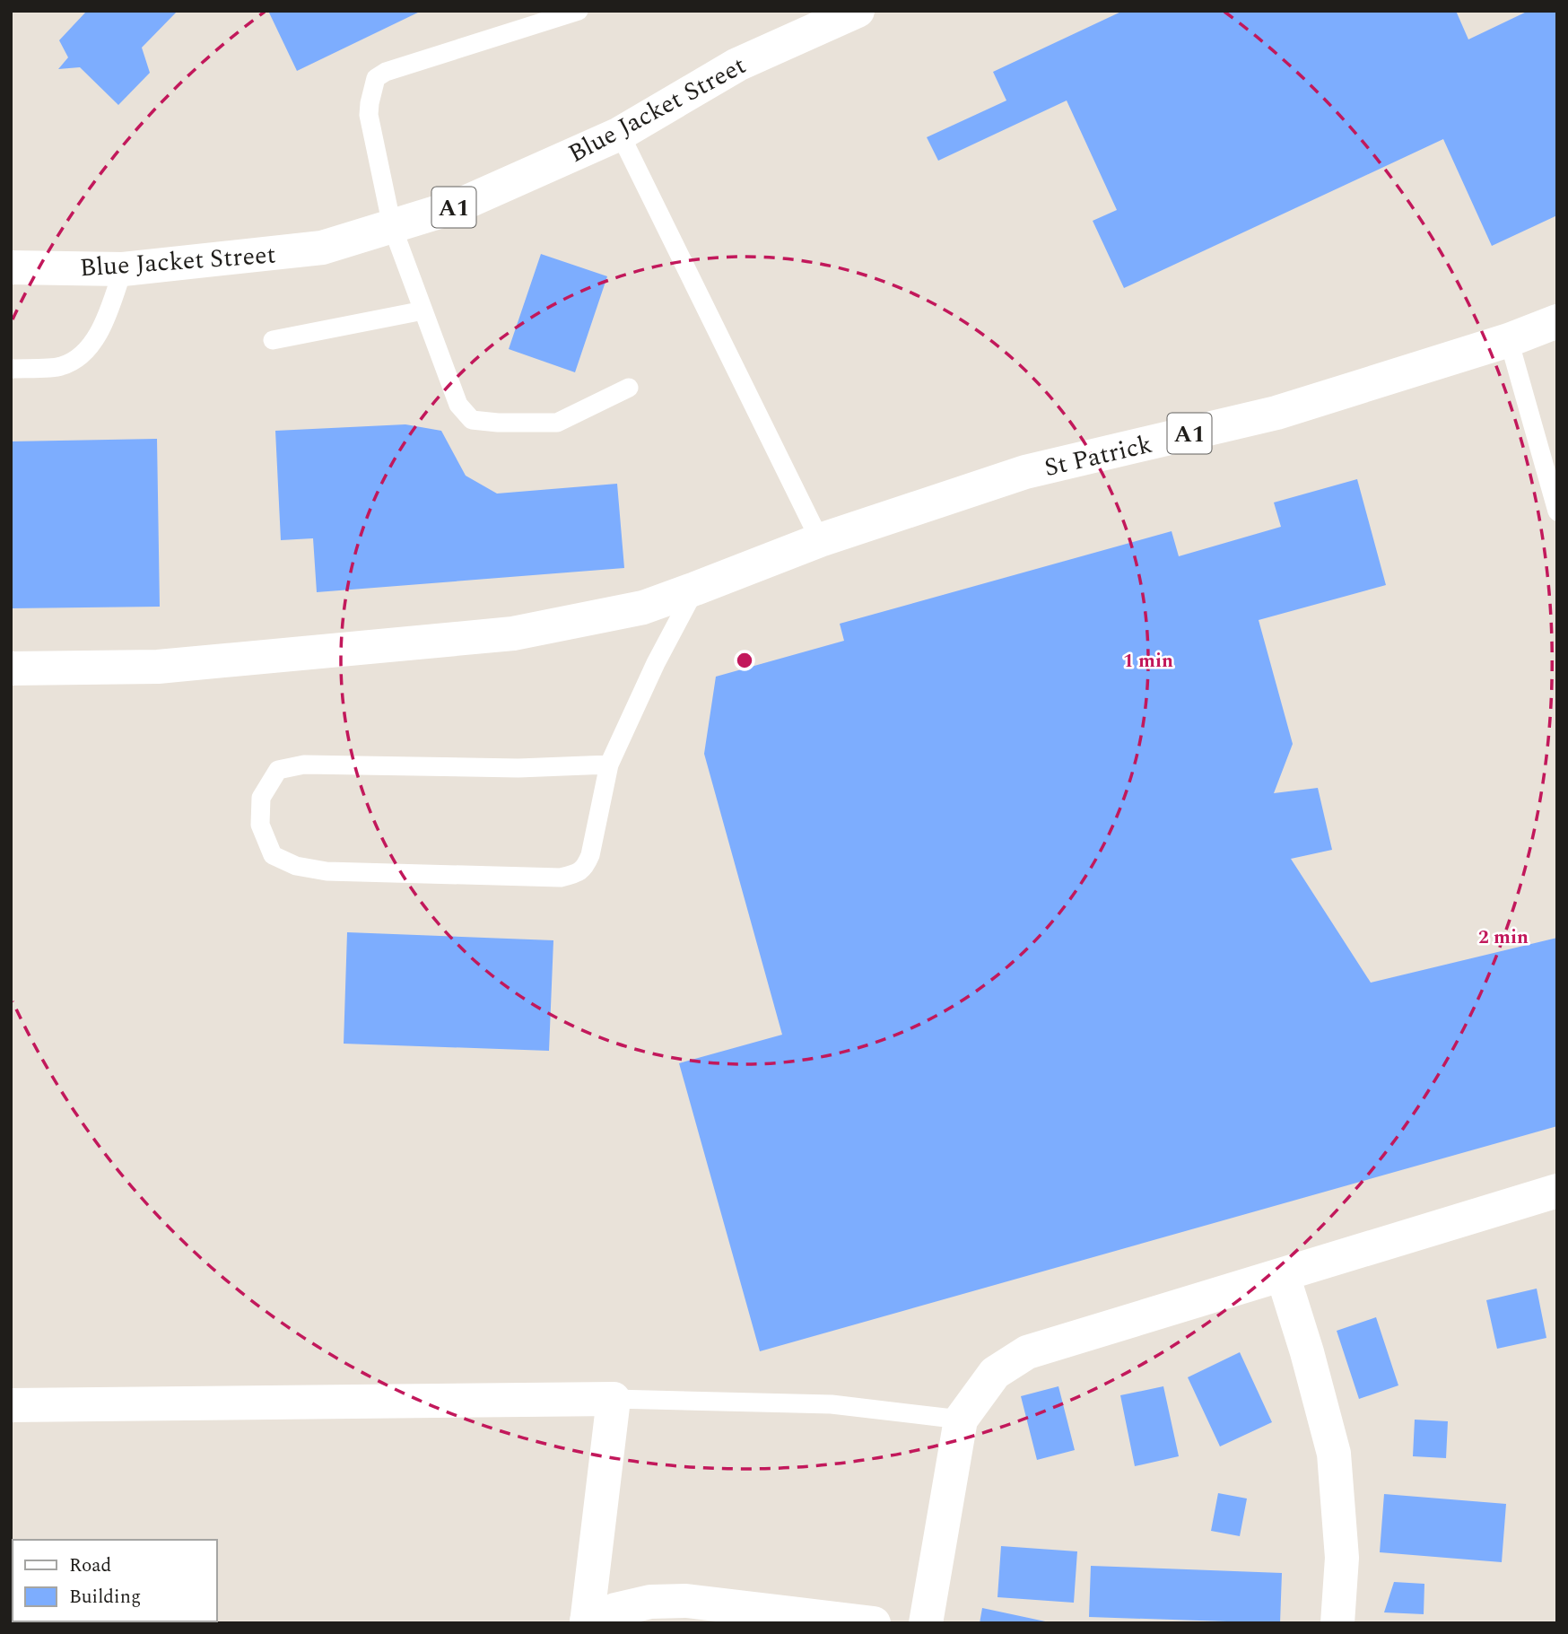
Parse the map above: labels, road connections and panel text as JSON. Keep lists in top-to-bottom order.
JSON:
{
  "streets": {
    "main road": ["Blue Jacket Street", "A1", "St Patrick"]
  },
  "crossings": [
    ["A1", "St Patrick"]
  ],
  "legend": ["Road", "Building"],
  "rings": ["1 min", "2 min"]
}
